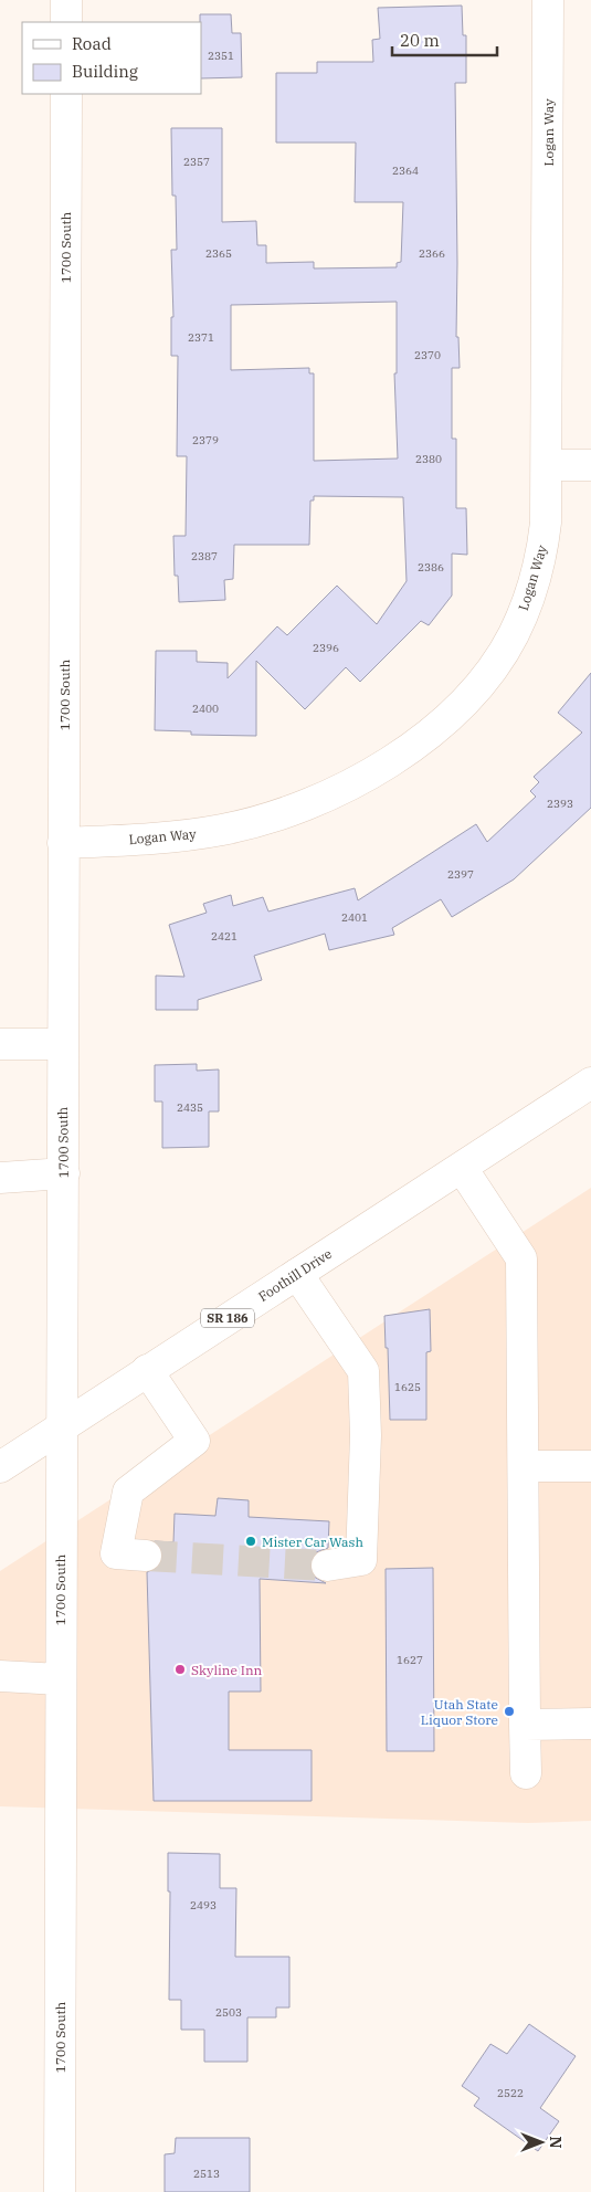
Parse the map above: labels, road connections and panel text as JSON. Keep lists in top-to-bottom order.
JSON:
{
  "streets": {
    "street": [
      "Logan Way",
      "1700 South",
      "Foothill Drive",
      "SR 186"
    ]
  },
  "crossings": [
    ["Logan Way", "1700 South"],
    ["1700 South", "Foothill Drive"]
  ],
  "places": ["Mister Car Wash", "Skyline Inn", "Utah State Liquor Store"],
  "house_numbers": [
    "2351",
    "2357",
    "2364",
    "2365",
    "2366",
    "2371",
    "2370",
    "2379",
    "2380",
    "2387",
    "2386",
    "2396",
    "2400",
    "2393",
    "2397",
    "2401",
    "2421",
    "2435",
    "1625",
    "1627",
    "2493",
    "2503",
    "2522",
    "2513"
  ],
  "legend": ["Road", "Building"],
  "scale_bar": "20 m",
  "north": "right"
}
